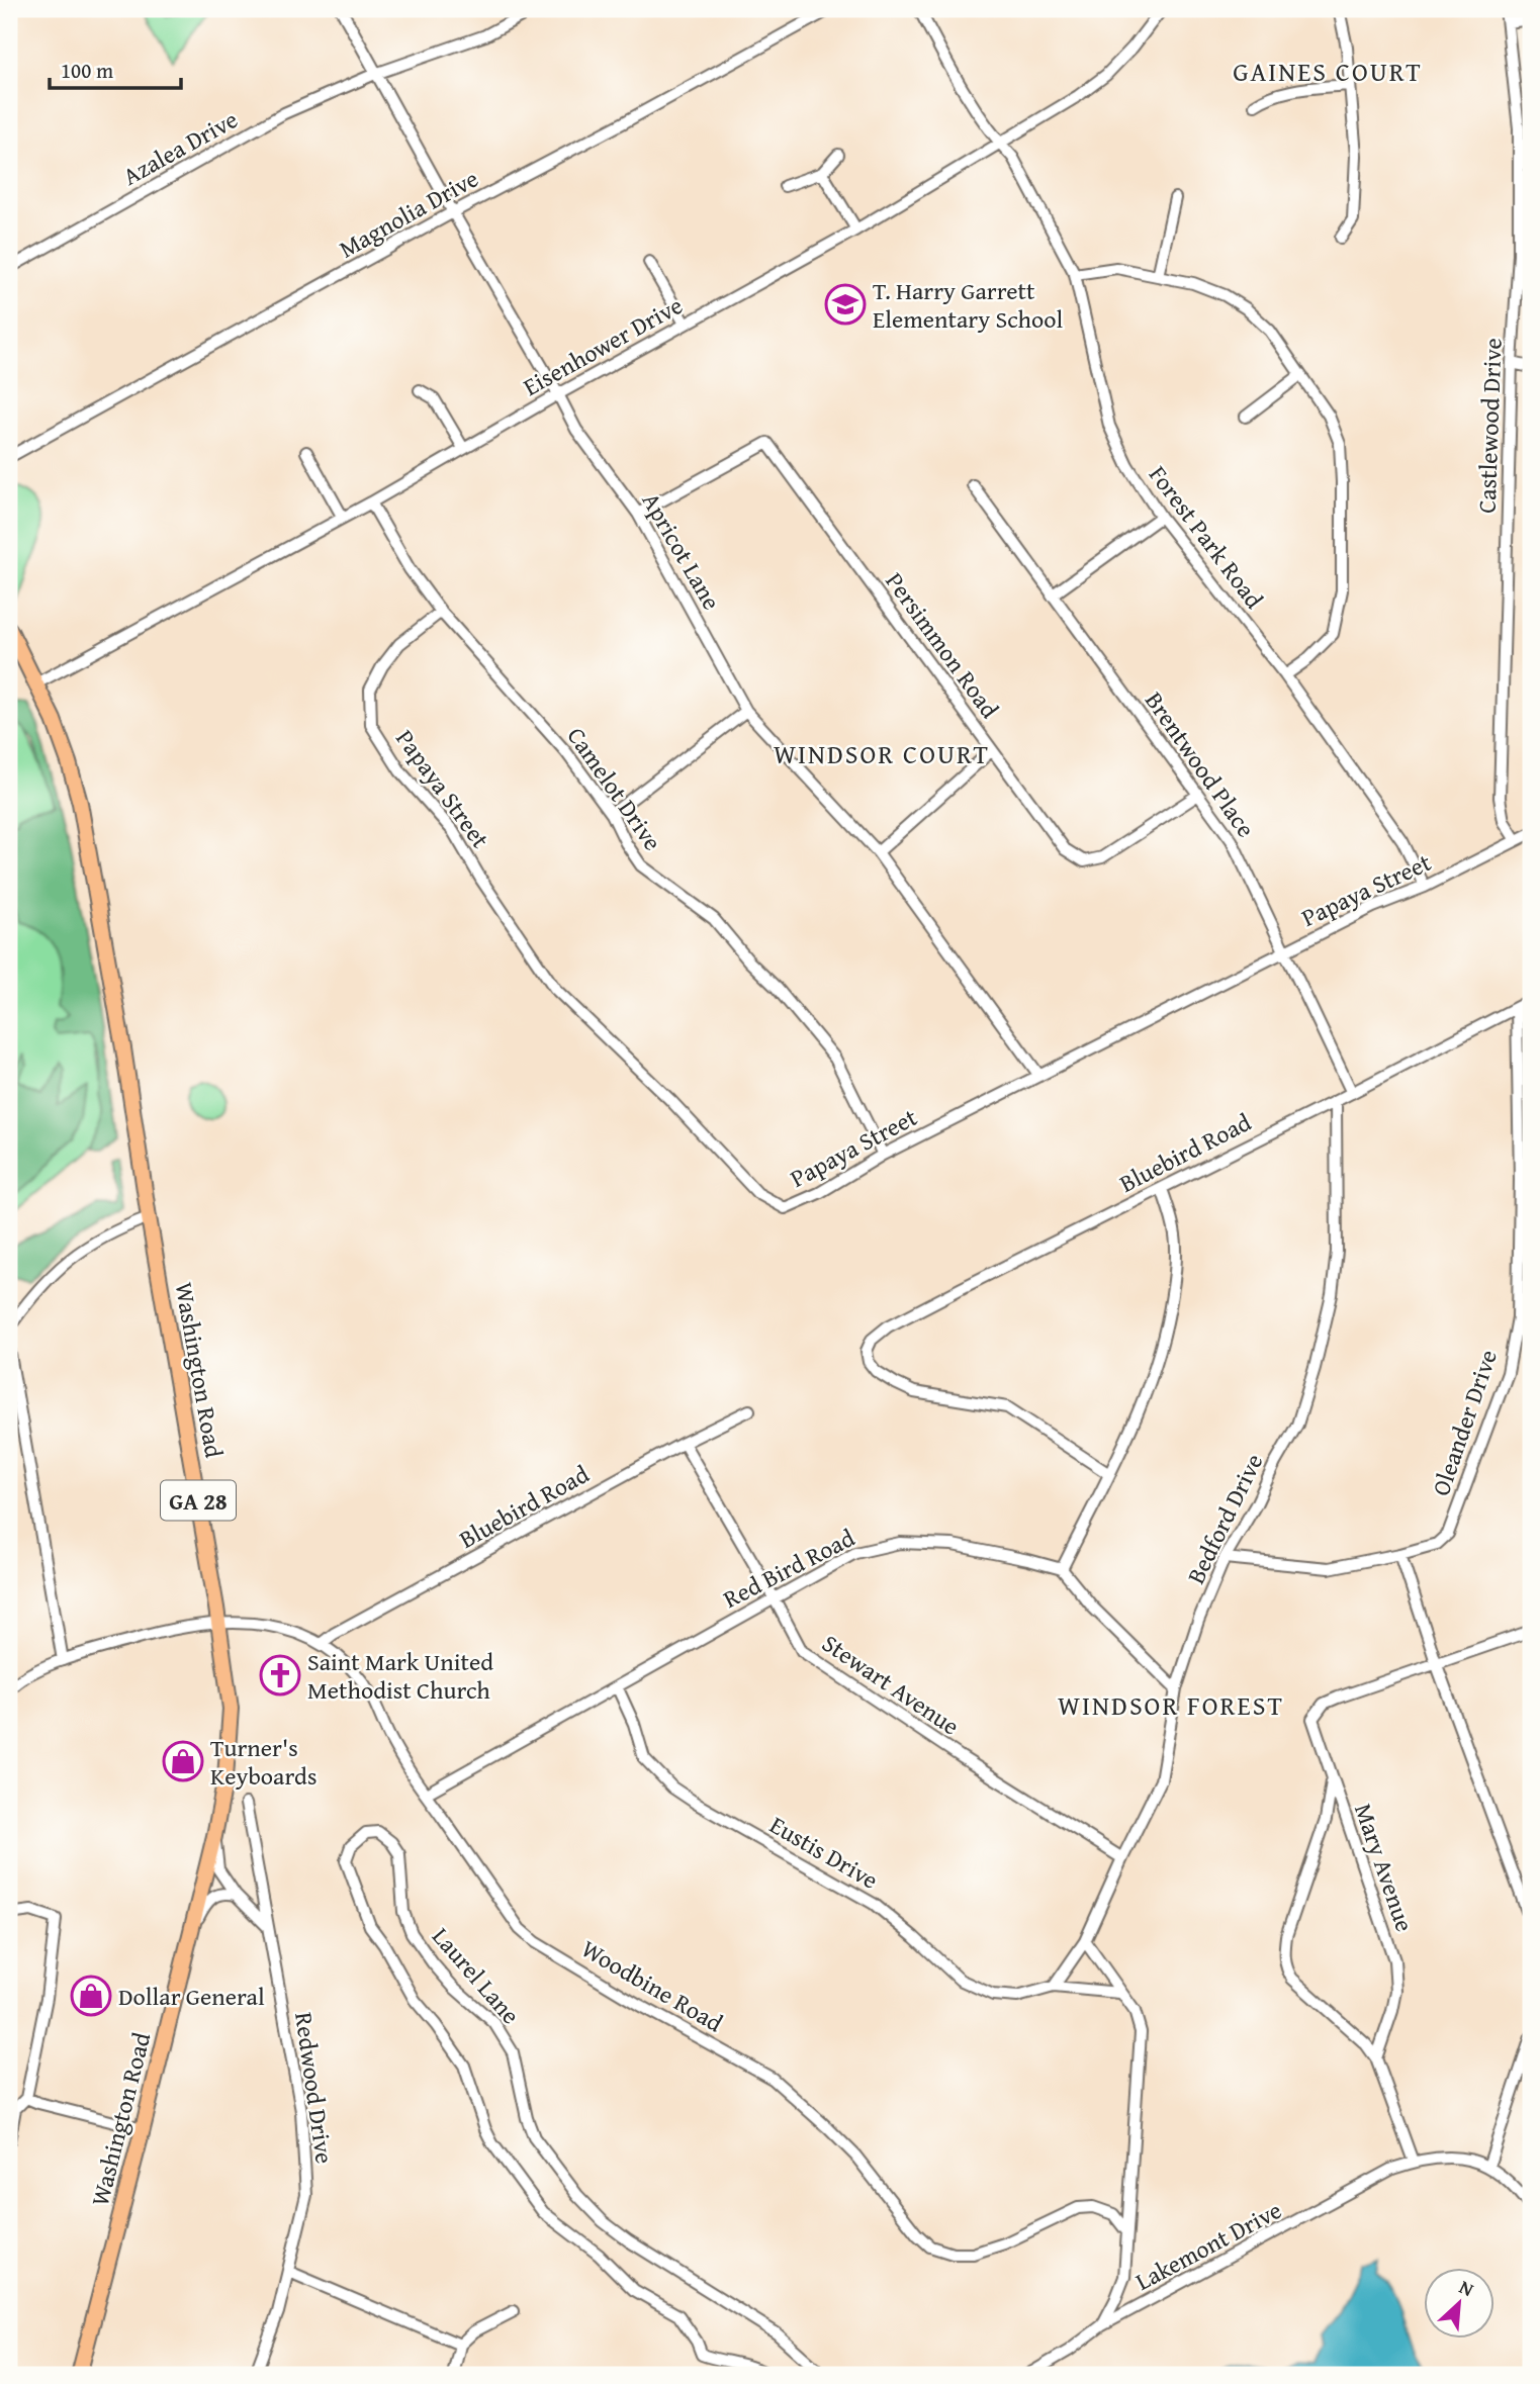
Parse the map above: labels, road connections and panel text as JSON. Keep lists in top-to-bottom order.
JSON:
{
  "streets": {
    "main road": ["Washington Road", "GA 28"],
    "street": [
      "Azalea Drive",
      "Magnolia Drive",
      "Eisenhower Drive",
      "Castlewood Drive",
      "Forest Park Road",
      "Apricot Lane",
      "Persimmon Road",
      "Brentwood Place",
      "Papaya Street",
      "Camelot Drive",
      "Bluebird Road",
      "Oleander Drive",
      "Bedford Drive",
      "Red Bird Road",
      "Stewart Avenue",
      "Eustis Drive",
      "Mary Avenue",
      "Laurel Lane",
      "Woodbine Road",
      "Redwood Drive",
      "Lakemont Drive"
    ]
  },
  "crossings": [
    ["Azalea Drive", "Apricot Lane"],
    ["Magnolia Drive", "Apricot Lane"],
    ["Eisenhower Drive", "Forest Park Road"],
    ["Eisenhower Drive", "Apricot Lane"],
    ["Eisenhower Drive", "Camelot Drive"],
    ["Eisenhower Drive", "Washington Road"],
    ["Castlewood Drive", "Papaya Street"],
    ["Forest Park Road", "Papaya Street"],
    ["Apricot Lane", "Persimmon Road"],
    ["Apricot Lane", "Papaya Street"],
    ["Persimmon Road", "Brentwood Place"],
    ["Brentwood Place", "Papaya Street"],
    ["Brentwood Place", "Bluebird Road"],
    ["Papaya Street", "Camelot Drive"],
    ["Bluebird Road", "Oleander Drive"],
    ["Bluebird Road", "Bedford Drive"],
    ["Bluebird Road", "Stewart Avenue"],
    ["Bluebird Road", "Woodbine Road"],
    ["Washington Road", "Woodbine Road"],
    ["Oleander Drive", "Bedford Drive"],
    ["Bedford Drive", "Stewart Avenue"],
    ["Red Bird Road", "Stewart Avenue"],
    ["Red Bird Road", "Eustis Drive"],
    ["Red Bird Road", "Woodbine Road"]
  ],
  "districts": ["GAINES COURT", "WINDSOR COURT", "WINDSOR FOREST"],
  "places": {
    "school or university": ["T. Harry Garrett Elementary School"],
    "church": ["Saint Mark United Methodist Church"],
    "shop": ["Turner's Keyboards", "Dollar General"]
  },
  "scale_bar": "100 m",
  "north": "top right"
}
